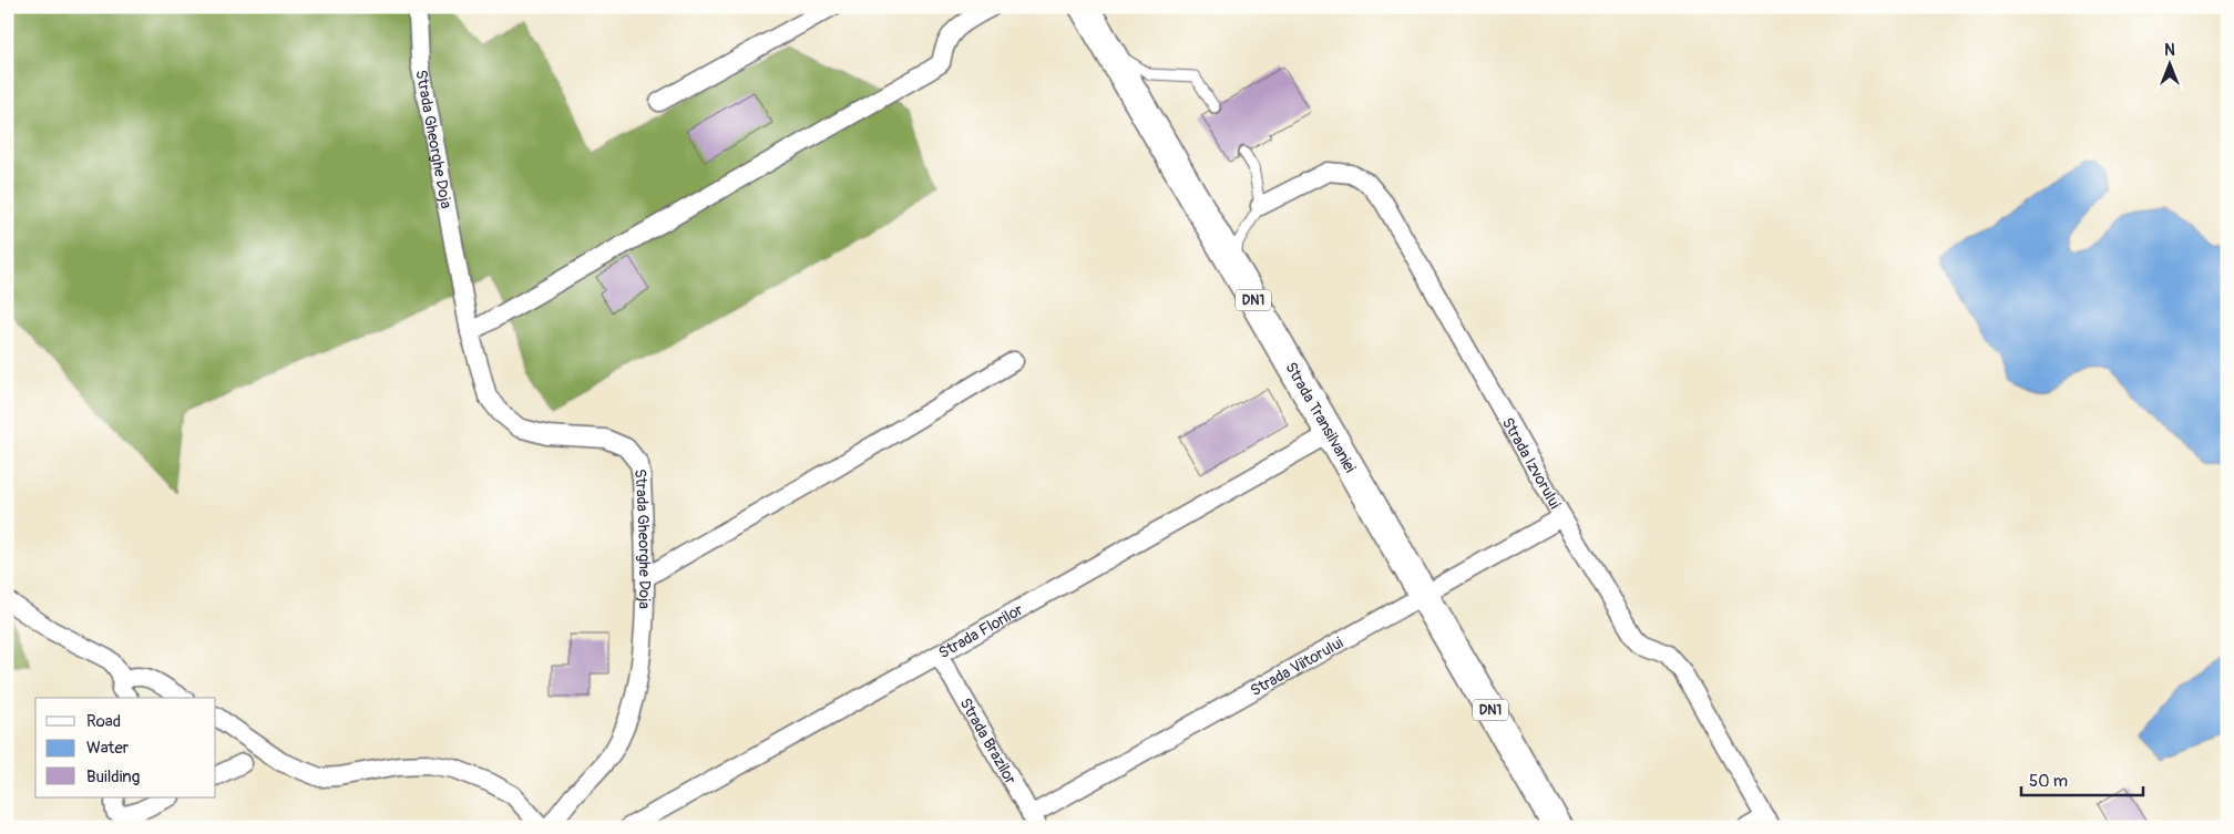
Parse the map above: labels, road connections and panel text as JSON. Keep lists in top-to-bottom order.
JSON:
{
  "streets": {
    "main road": ["DN1", "Strada Transilvaniei"],
    "street": [
      "Strada Gheorghe Doja",
      "Strada Izvorului",
      "Strada Florilor",
      "Strada Viitorului",
      "Strada Brazilor"
    ]
  },
  "crossings": [
    ["Strada Transilvaniei", "Strada Florilor"],
    ["Strada Transilvaniei", "Strada Viitorului"],
    ["Strada Izvorului", "Strada Viitorului"],
    ["Strada Florilor", "Strada Brazilor"],
    ["Strada Viitorului", "Strada Brazilor"]
  ],
  "legend": ["Road", "Water", "Building"],
  "scale_bar": "50 m",
  "north": "top"
}
